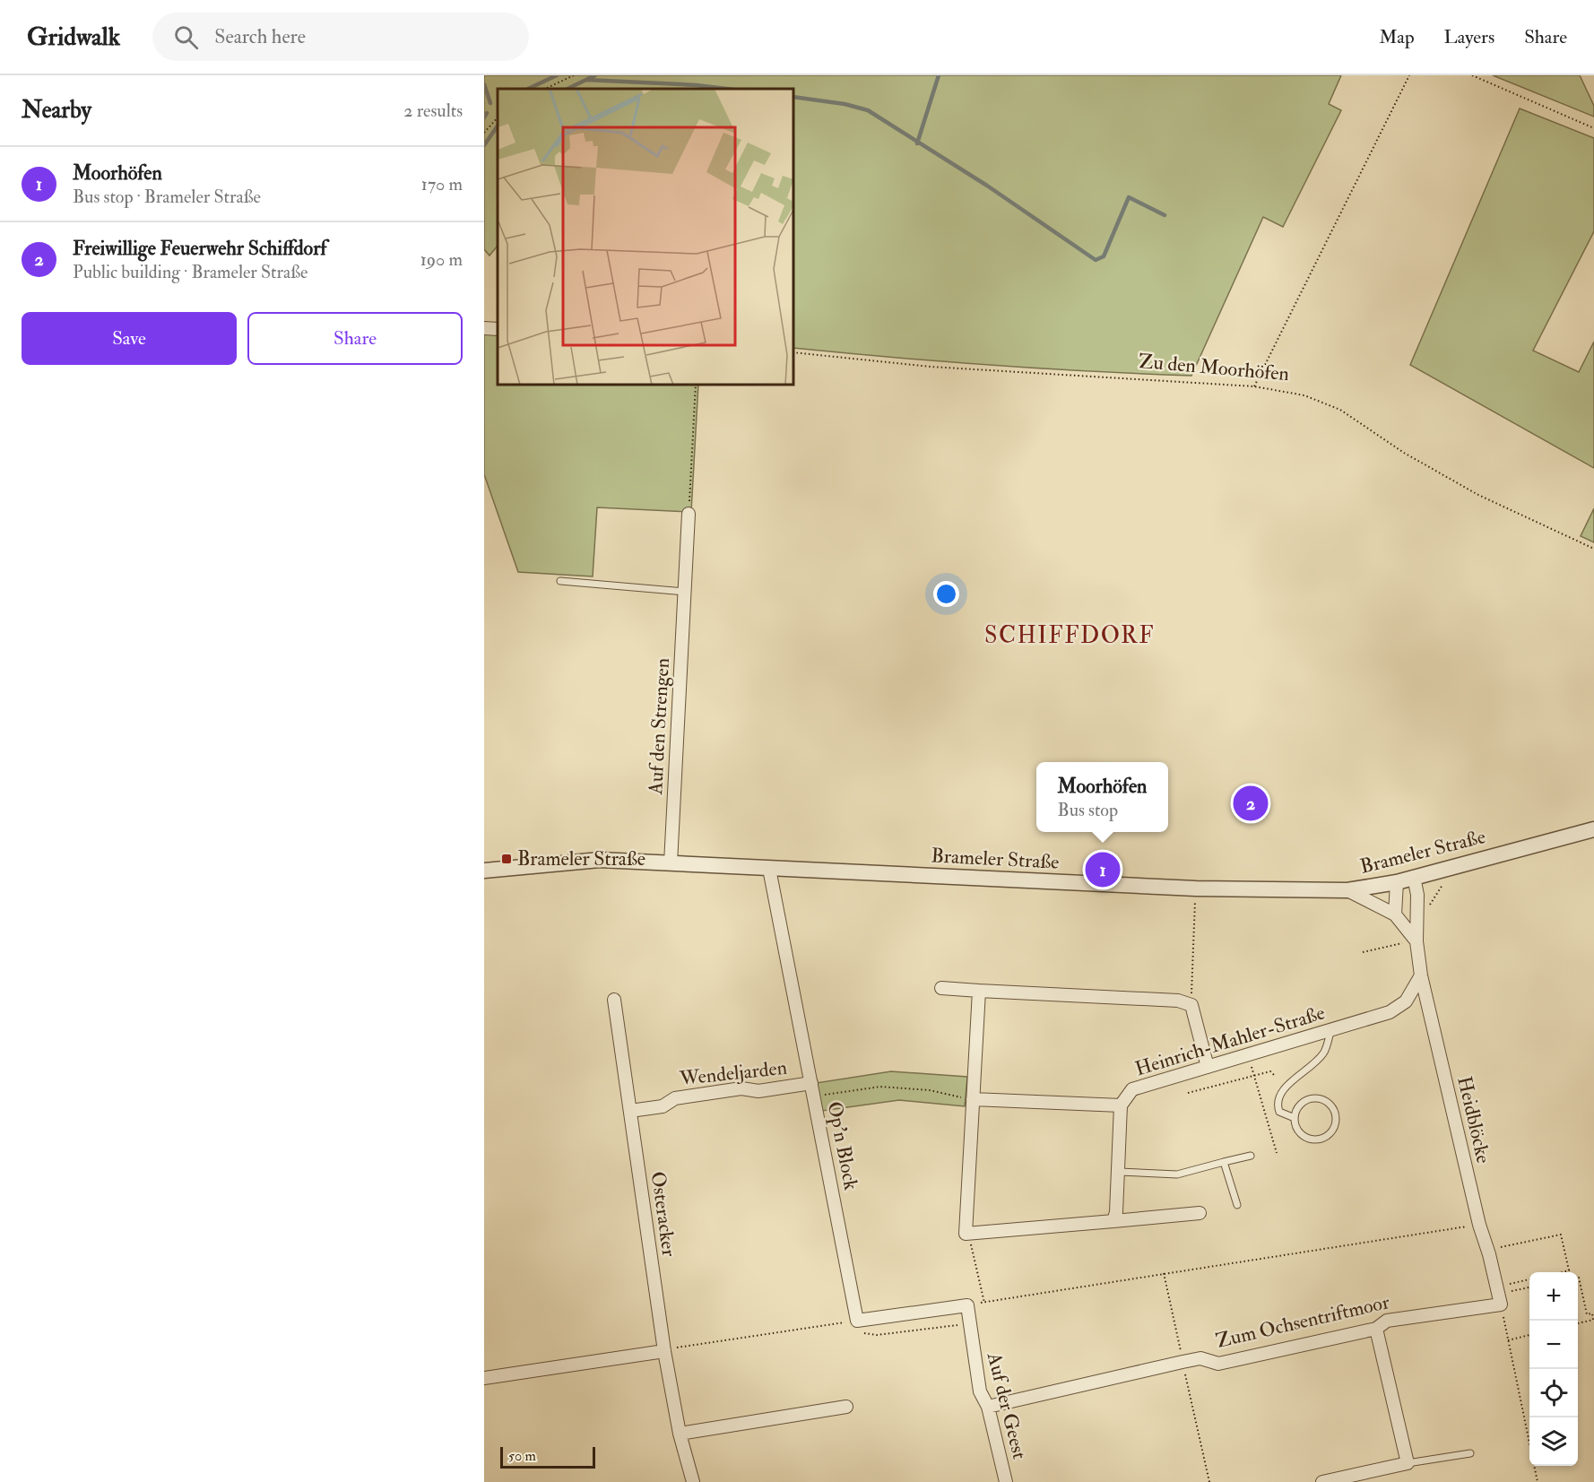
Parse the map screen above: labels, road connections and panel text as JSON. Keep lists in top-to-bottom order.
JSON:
{
  "streets": {
    "street": [
      "Auf den Strengen",
      "Brameler Straße",
      "Heinrich-Mahler-Straße",
      "Wendeljarden",
      "Heidblöcke",
      "Op'n Block",
      "Osteracker",
      "Zum Ochsentriftmoor",
      "Auf der Geest"
    ],
    "path": ["Zu den Moorhöfen"]
  },
  "crossings": [
    ["Auf den Strengen", "Brameler Straße"],
    ["Brameler Straße", "Heidblöcke"],
    ["Brameler Straße", "Op'n Block"],
    ["Heinrich-Mahler-Straße", "Heidblöcke"],
    ["Wendeljarden", "Op'n Block"],
    ["Wendeljarden", "Osteracker"],
    ["Heidblöcke", "Zum Ochsentriftmoor"],
    ["Zum Ochsentriftmoor", "Auf der Geest"]
  ],
  "districts": ["SCHIFFDORF"],
  "places": {
    "transit": ["Brameler Straße"]
  },
  "scale_bar": "50 m",
  "page": {
    "header": "Gridwalk",
    "search": "Search here",
    "nav": ["Map", "Layers", "Share"],
    "heading": ["Nearby", "2 results"],
    "list": [
      {
        "mark": "1",
        "name": "Moorhöfen",
        "note": "Bus stop · Brameler Straße",
        "value": "170 m"
      },
      {
        "mark": "2",
        "name": "Freiwillige Feuerwehr Schiffdorf",
        "note": "Public building · Brameler Straße",
        "value": "190 m"
      }
    ],
    "buttons": ["Save", "Share"],
    "popup": ["Moorhöfen", "Bus stop"],
    "pins": ["2", "1"],
    "map_buttons": ["+", "−"],
    "scale": "50 m"
  }
}
